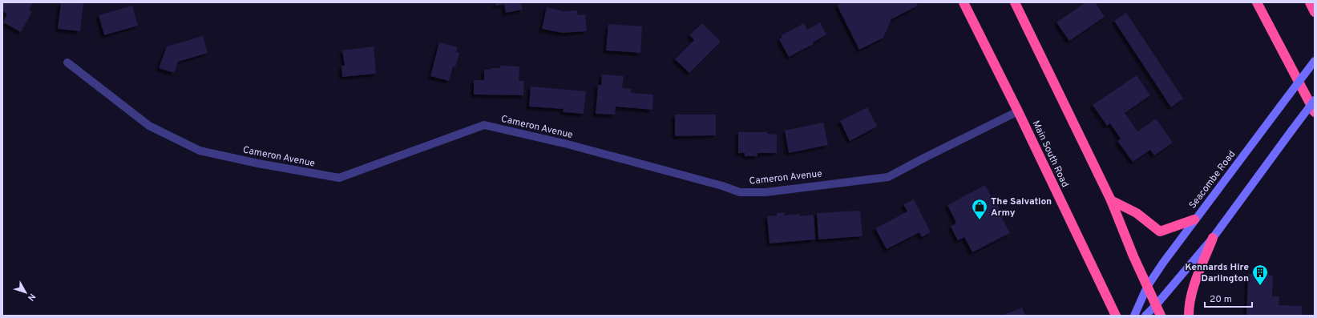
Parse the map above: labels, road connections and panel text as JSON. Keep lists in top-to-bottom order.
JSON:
{
  "streets": {
    "highway": ["Main South Road"],
    "main road": ["Seacombe Road"],
    "street": ["Cameron Avenue"]
  },
  "crossings": [
    ["Cameron Avenue", "Main South Road"]
  ],
  "places": {
    "shop": ["The Salvation Army"],
    "building": ["Kennards Hire Darlington"]
  },
  "scale_bar": "20 m",
  "north": "bottom right"
}
